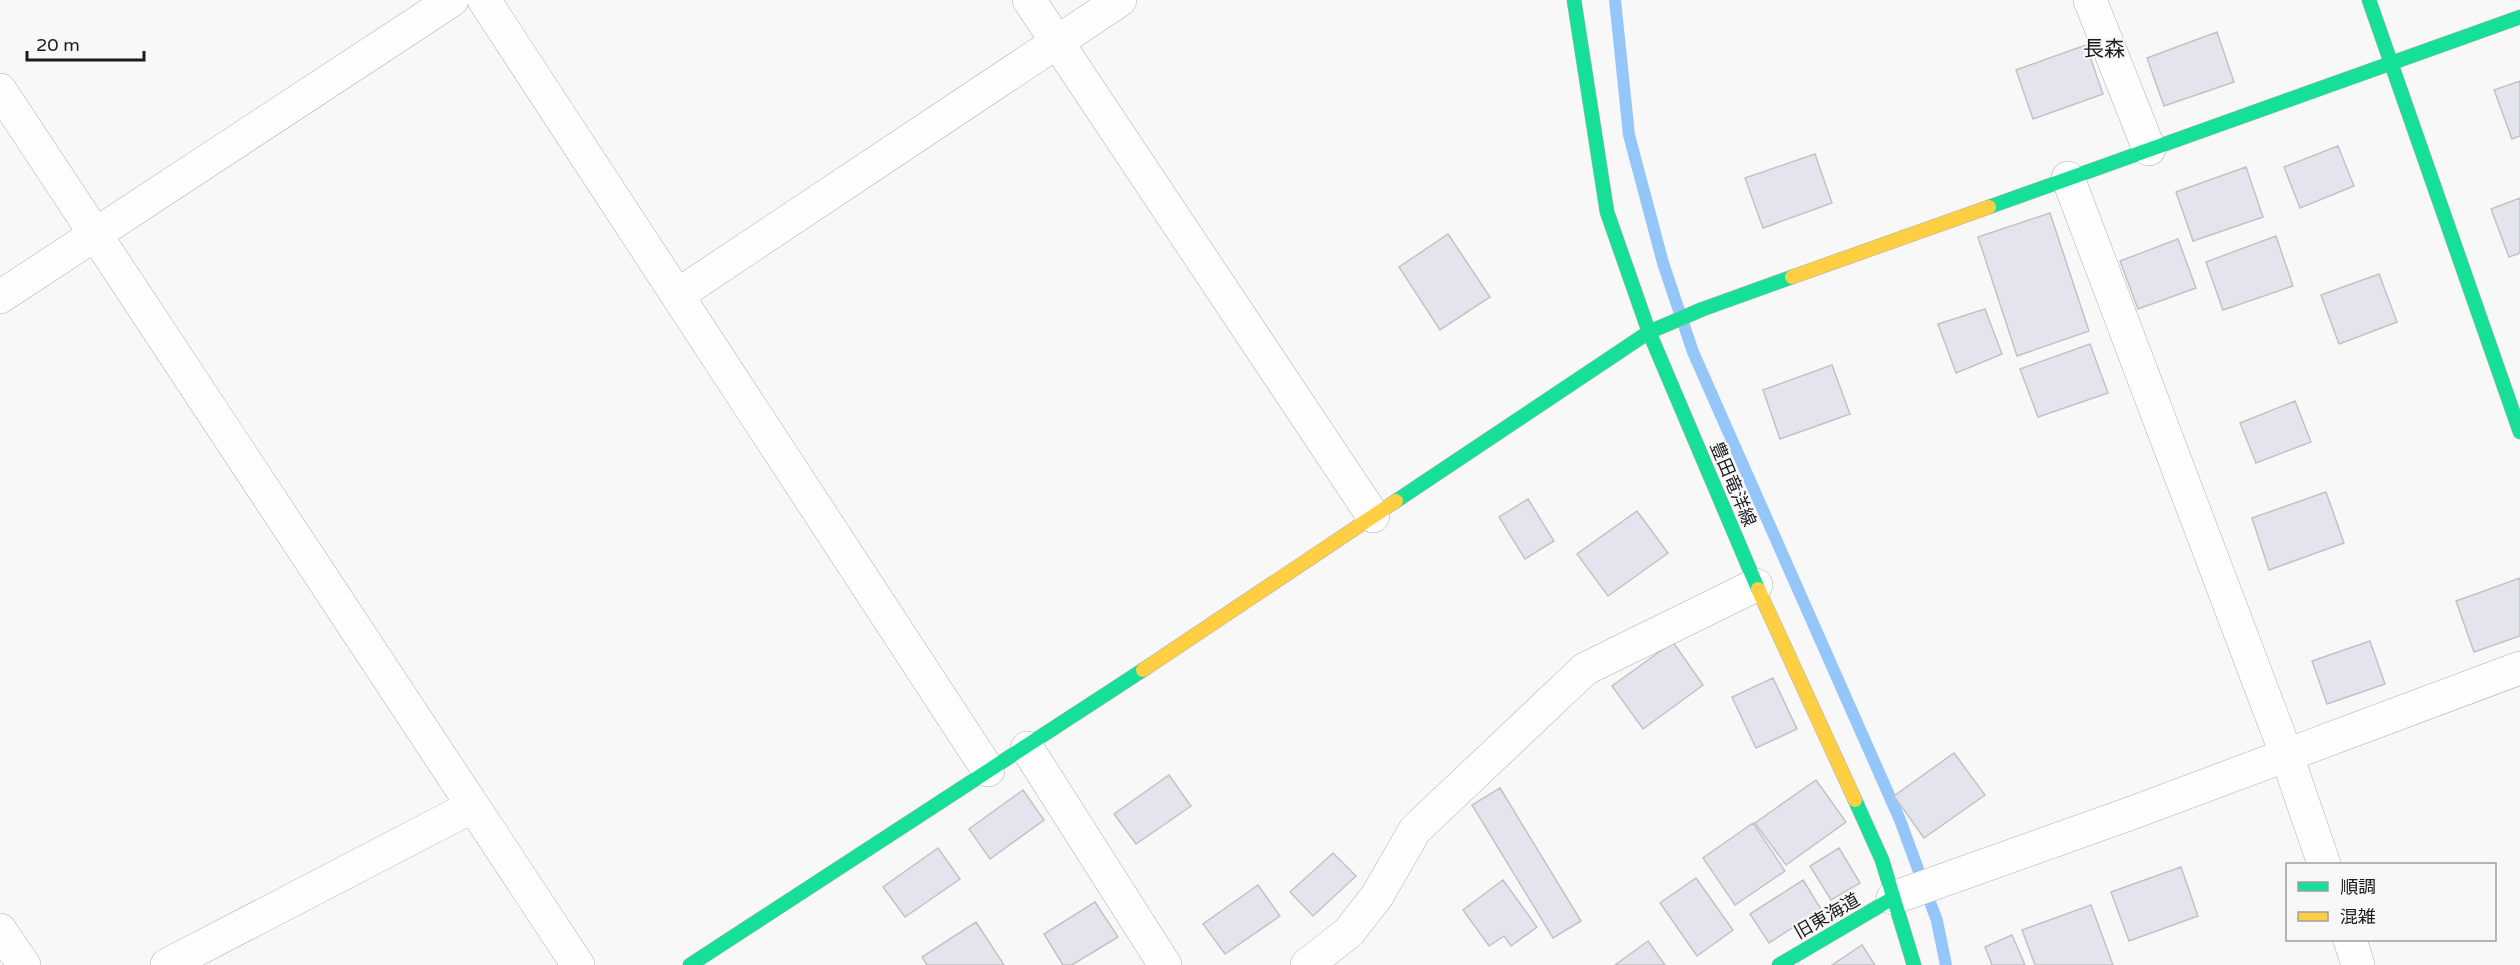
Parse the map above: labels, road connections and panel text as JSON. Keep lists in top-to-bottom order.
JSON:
{
  "streets": {
    "street": ["豊田竜洋線", "旧東海道"]
  },
  "crossings": [
    ["豊田竜洋線", "旧東海道"]
  ],
  "districts": ["長森"],
  "legend": ["順調", "混雑"],
  "scale_bar": "20 m"
}
